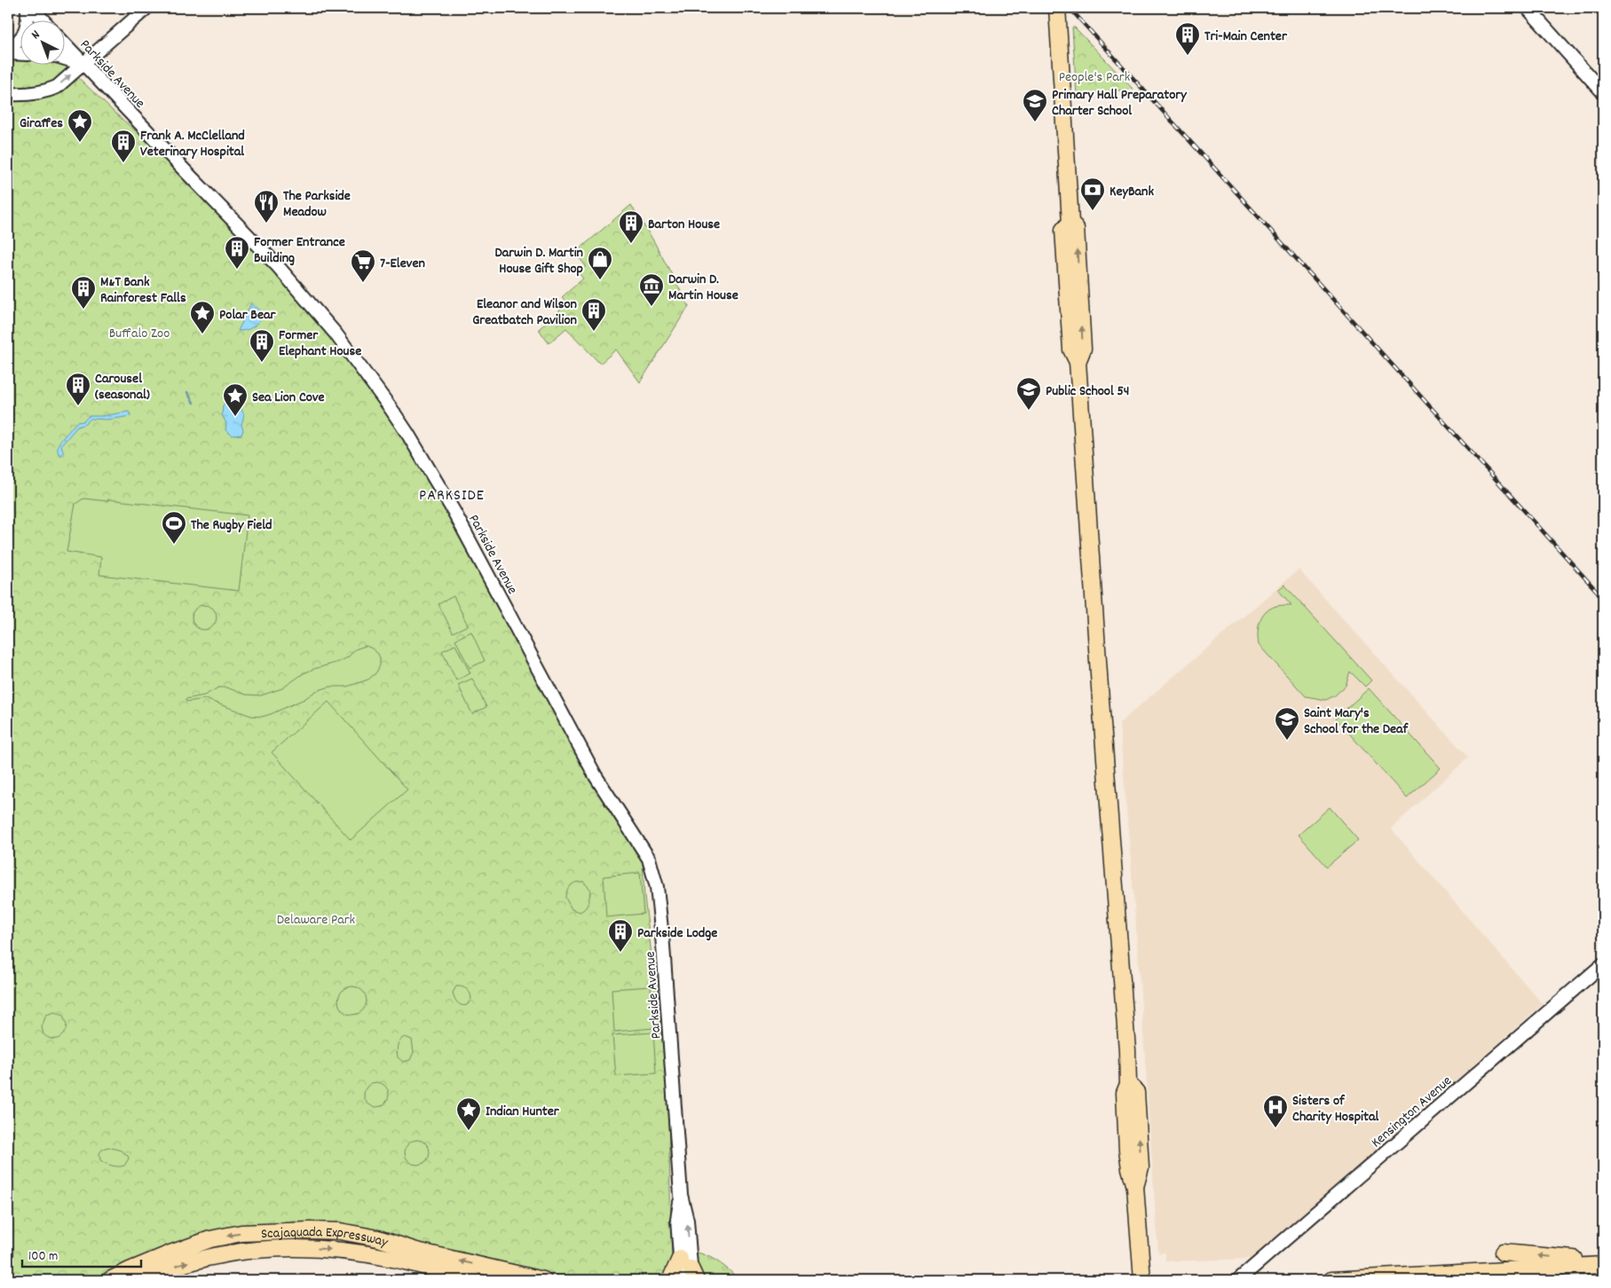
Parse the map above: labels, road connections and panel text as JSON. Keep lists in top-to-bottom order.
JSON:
{
  "streets": {
    "main road": ["Scajaquada Expressway"],
    "street": ["Parkside Avenue", "Kensington Avenue"]
  },
  "districts": ["PARKSIDE"],
  "parks": ["People's Park", "Buffalo Zoo", "Delaware Park"],
  "places": {
    "building": [
      "Tri-Main Center",
      "Frank A. McClelland Veterinary Hospital",
      "Barton House",
      "Former Entrance Building",
      "M&T Bank Rainforest Falls",
      "Eleanor and Wilson Greatbatch Pavilion",
      "Former Elephant House",
      "Carousel (seasonal)",
      "Parkside Lodge"
    ],
    "school or university": ["Primary Hall Preparatory Charter School", "Public School 54", "Saint Mary's School for the Deaf"],
    "place": [
      "Giraffes",
      "Polar Bear",
      "Sea Lion Cove",
      "Indian Hunter"
    ],
    "bank": ["KeyBank"],
    "restaurant": ["The Parkside Meadow"],
    "shop": ["Darwin D. Martin House Gift Shop"],
    "supermarket": ["7-Eleven"],
    "museum": ["Darwin D. Martin House"],
    "sports": ["The Rugby Field"],
    "hospital": ["Sisters of Charity Hospital"]
  },
  "scale_bar": "100 m",
  "north": "top left"
}
